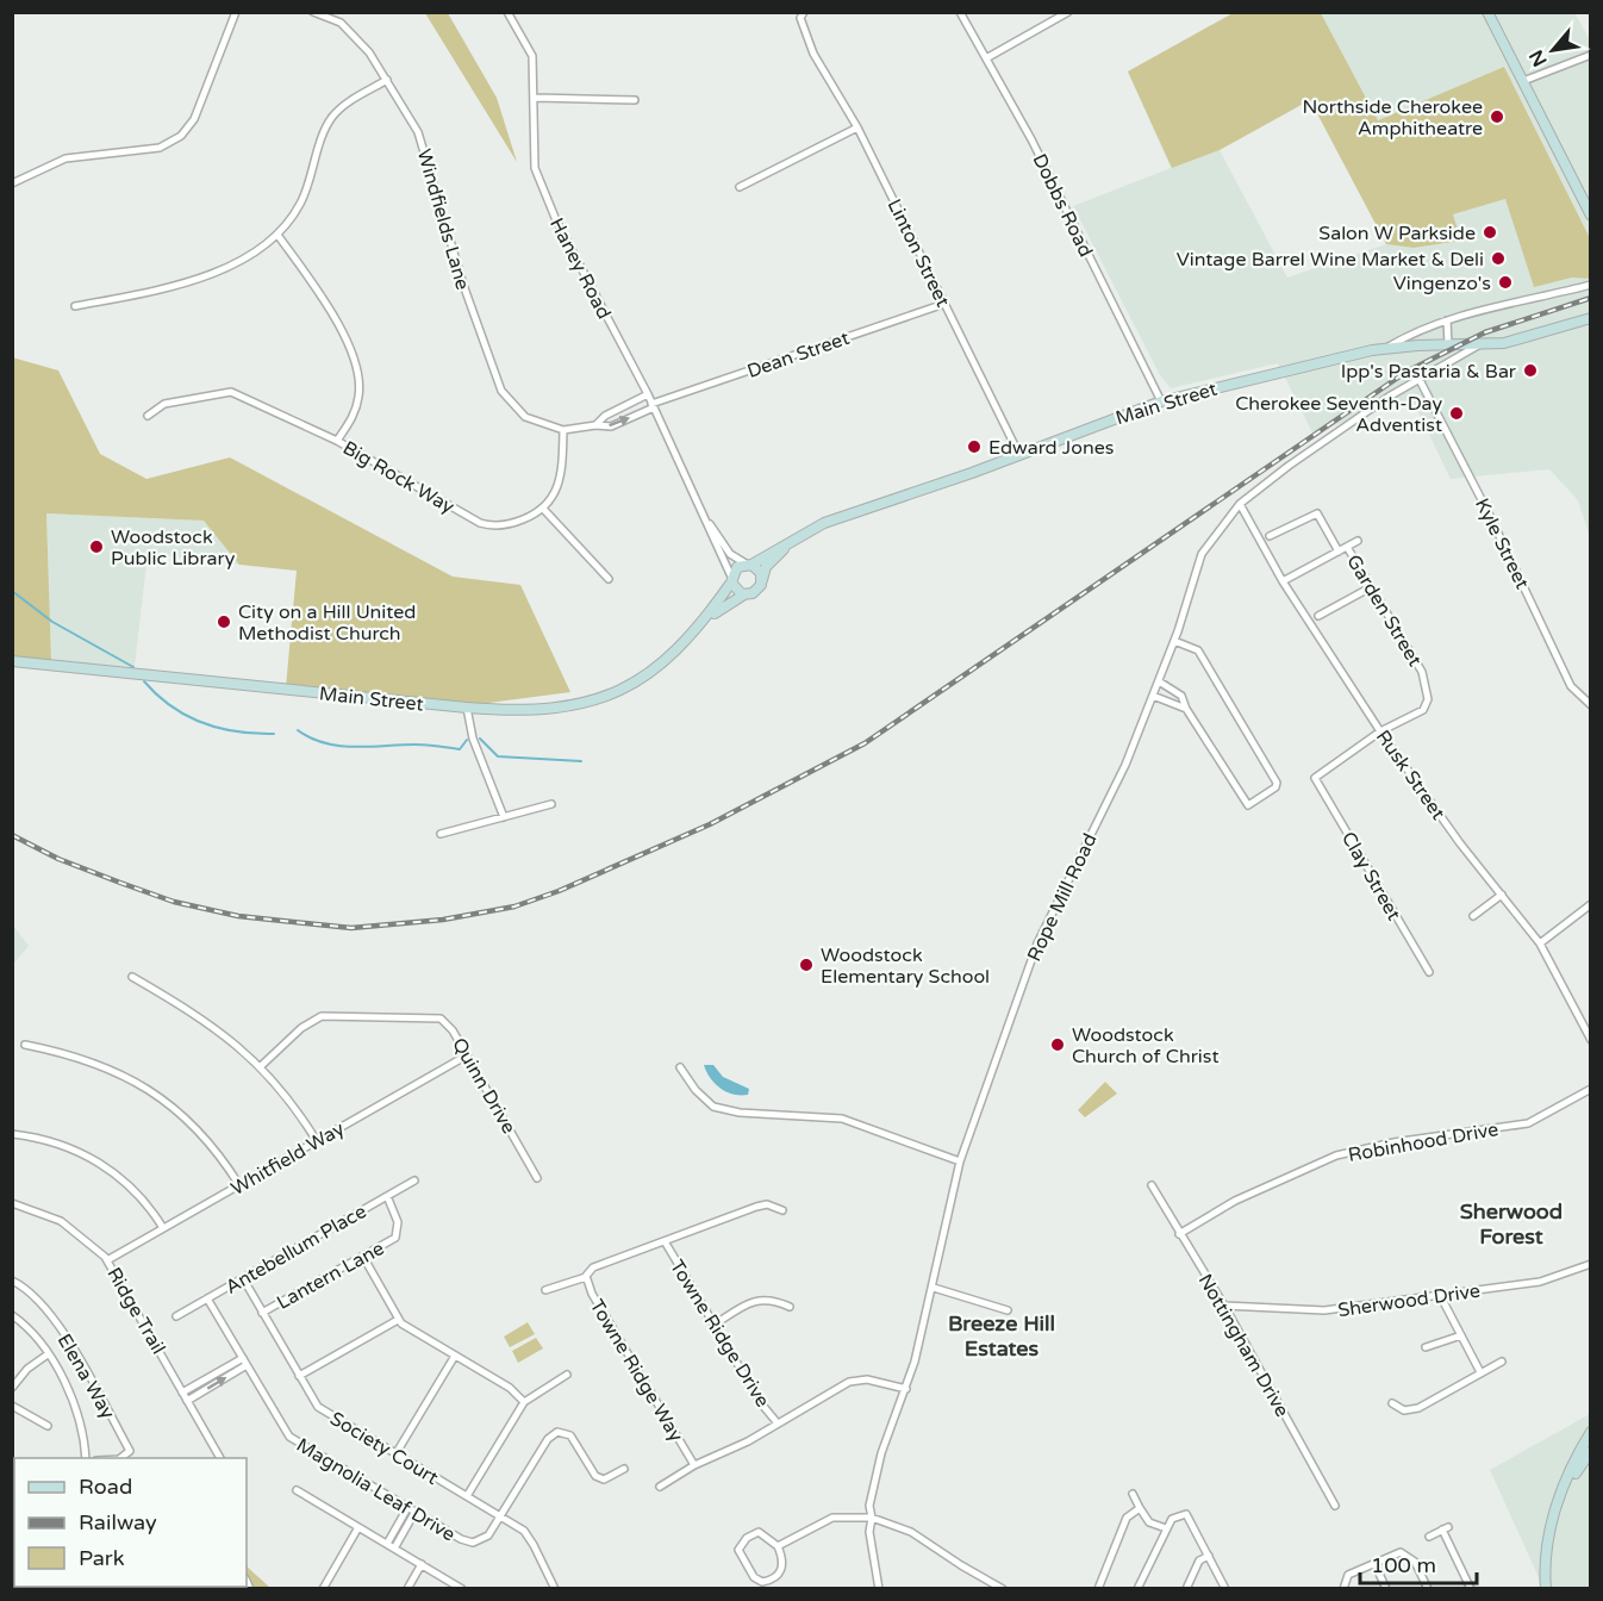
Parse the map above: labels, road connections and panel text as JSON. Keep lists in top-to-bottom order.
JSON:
{
  "streets": {
    "main road": ["Main Street"],
    "street": [
      "Dobbs Road",
      "Windfields Lane",
      "Linton Street",
      "Haney Road",
      "Dean Street",
      "Big Rock Way",
      "Kyle Street",
      "Garden Street",
      "Rusk Street",
      "Clay Street",
      "Rope Mill Road",
      "Quinn Drive",
      "Robinhood Drive",
      "Whitfield Way",
      "Antebellum Place",
      "Lantern Lane",
      "Sherwood Drive",
      "Ridge Trail",
      "Towne Ridge Drive",
      "Nottingham Drive",
      "Towne Ridge Way",
      "Elena Way",
      "Society Court",
      "Magnolia Leaf Drive"
    ]
  },
  "crossings": [
    ["Dobbs Road", "Main Street"],
    ["Linton Street", "Dean Street"],
    ["Linton Street", "Main Street"],
    ["Haney Road", "Dean Street"],
    ["Haney Road", "Main Street"],
    ["Main Street", "Rope Mill Road"],
    ["Kyle Street", "Rope Mill Road"],
    ["Garden Street", "Rusk Street"],
    ["Garden Street", "Clay Street"],
    ["Rusk Street", "Rope Mill Road"],
    ["Quinn Drive", "Whitfield Way"],
    ["Robinhood Drive", "Nottingham Drive"],
    ["Whitfield Way", "Ridge Trail"],
    ["Antebellum Place", "Lantern Lane"],
    ["Antebellum Place", "Society Court"],
    ["Antebellum Place", "Magnolia Leaf Drive"],
    ["Lantern Lane", "Society Court"],
    ["Sherwood Drive", "Nottingham Drive"],
    ["Towne Ridge Drive", "Towne Ridge Way"],
    ["Society Court", "Magnolia Leaf Drive"]
  ],
  "districts": ["Sherwood Forest", "Breeze Hill Estates"],
  "places": [
    "Northside Cherokee Amphitheatre",
    "Salon W Parkside",
    "Vintage Barrel Wine Market & Deli",
    "Vingenzo's",
    "Ipp's Pastaria & Bar",
    "Cherokee Seventh-Day Adventist",
    "Edward Jones",
    "Woodstock Public Library",
    "City on a Hill United Methodist Church",
    "Woodstock Elementary School",
    "Woodstock Church of Christ"
  ],
  "legend": ["Road", "Railway", "Park"],
  "scale_bar": "100 m",
  "north": "bottom left"
}
